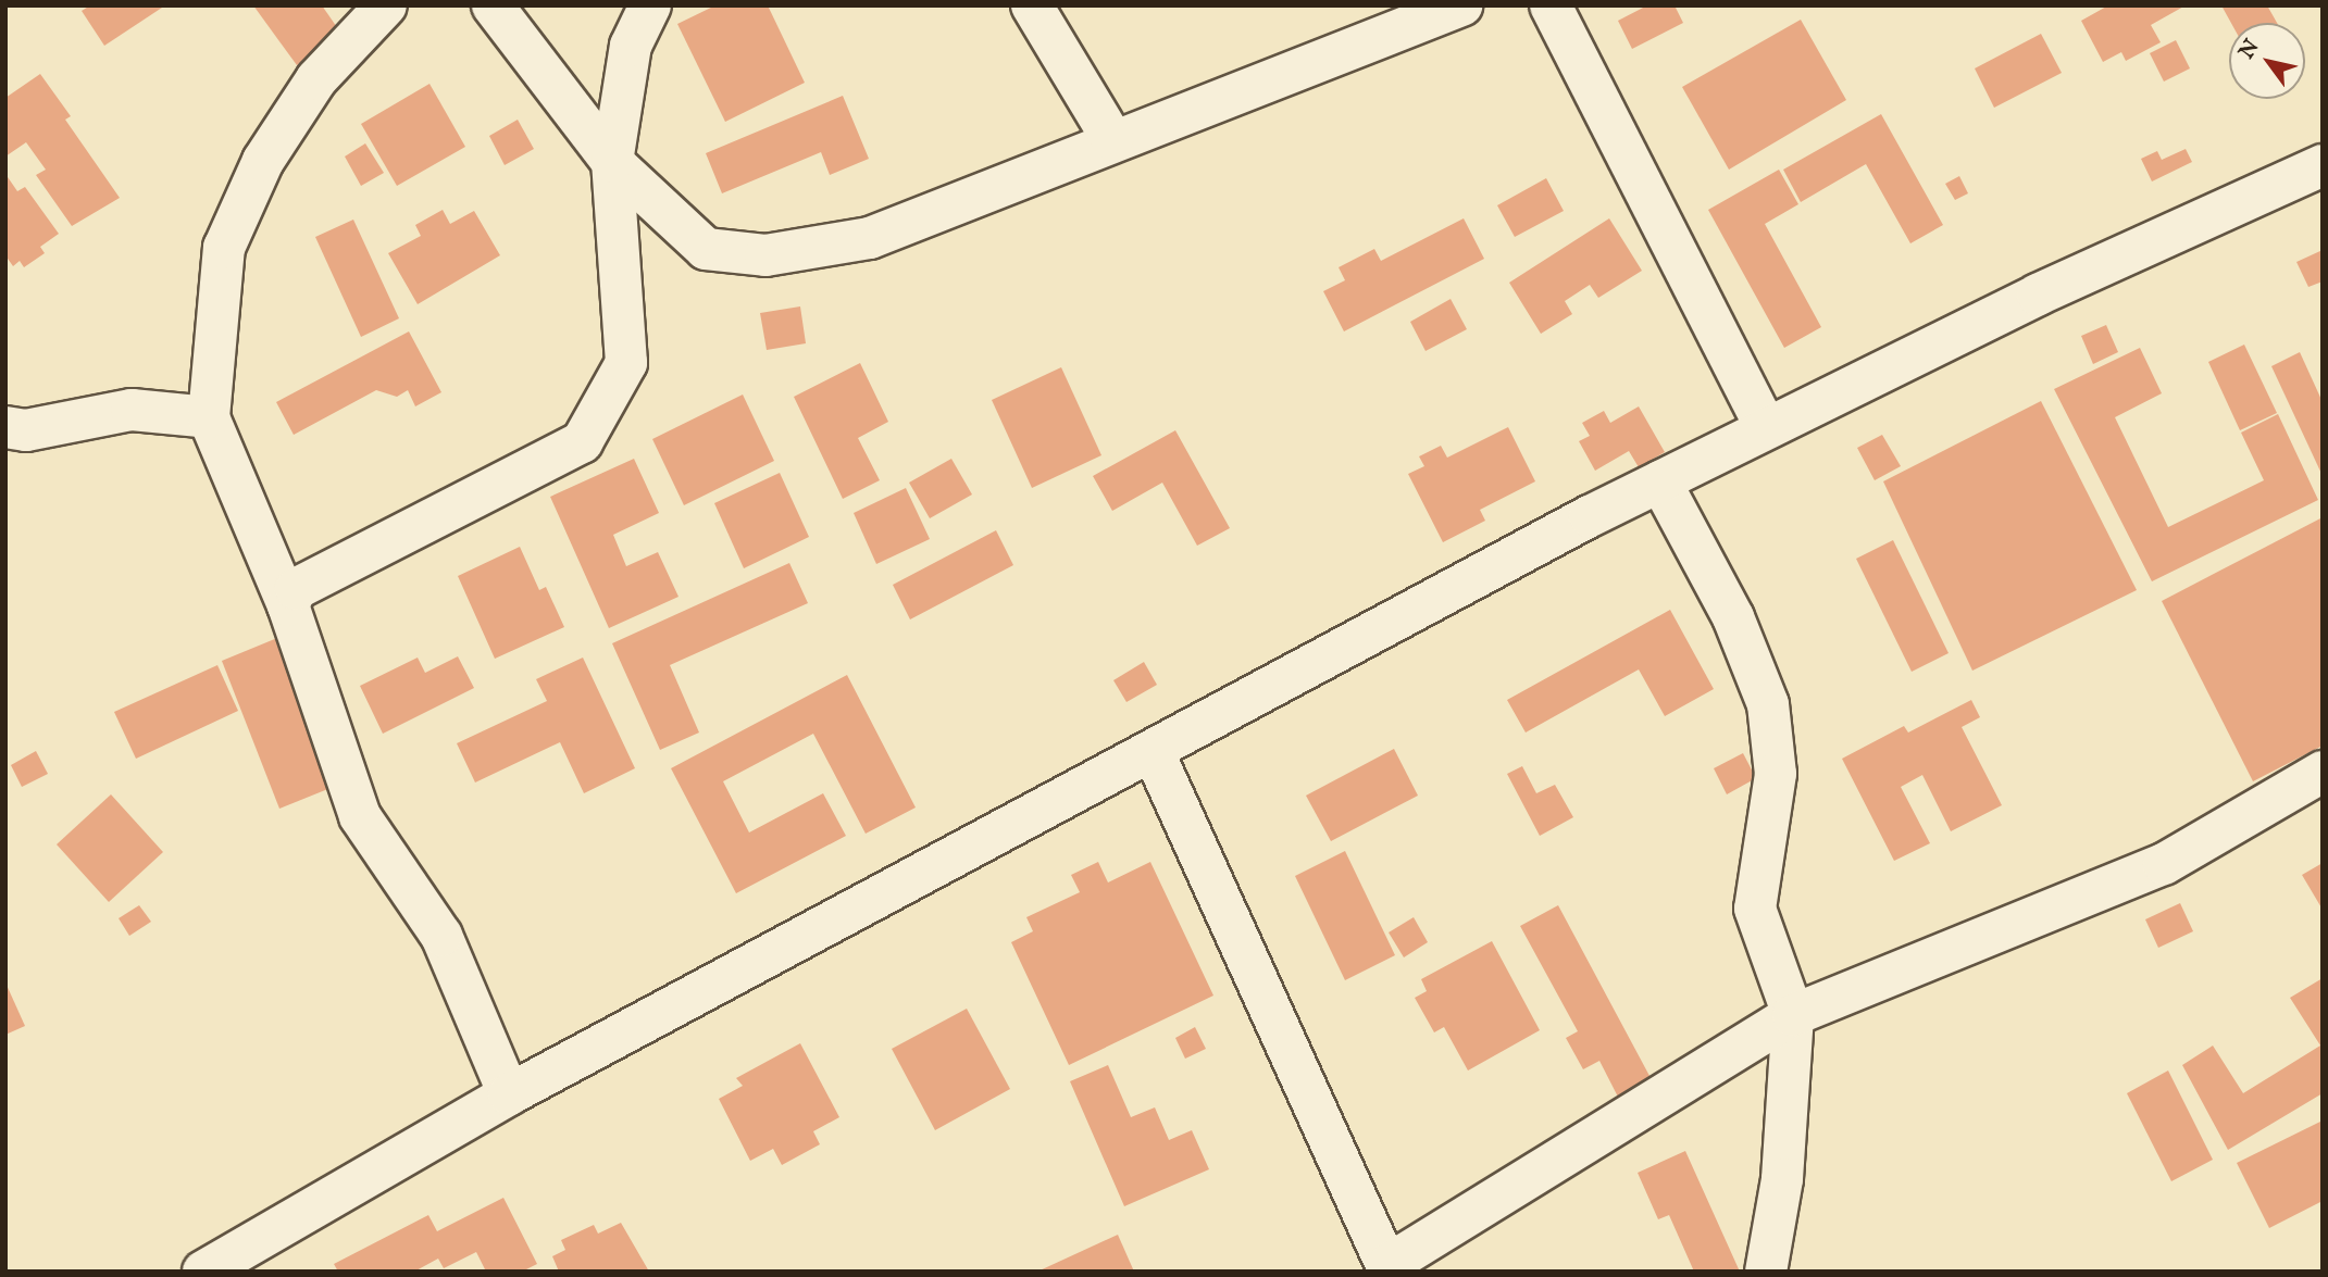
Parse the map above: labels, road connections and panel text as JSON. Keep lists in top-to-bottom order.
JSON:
{
  "north": "top left"
}
